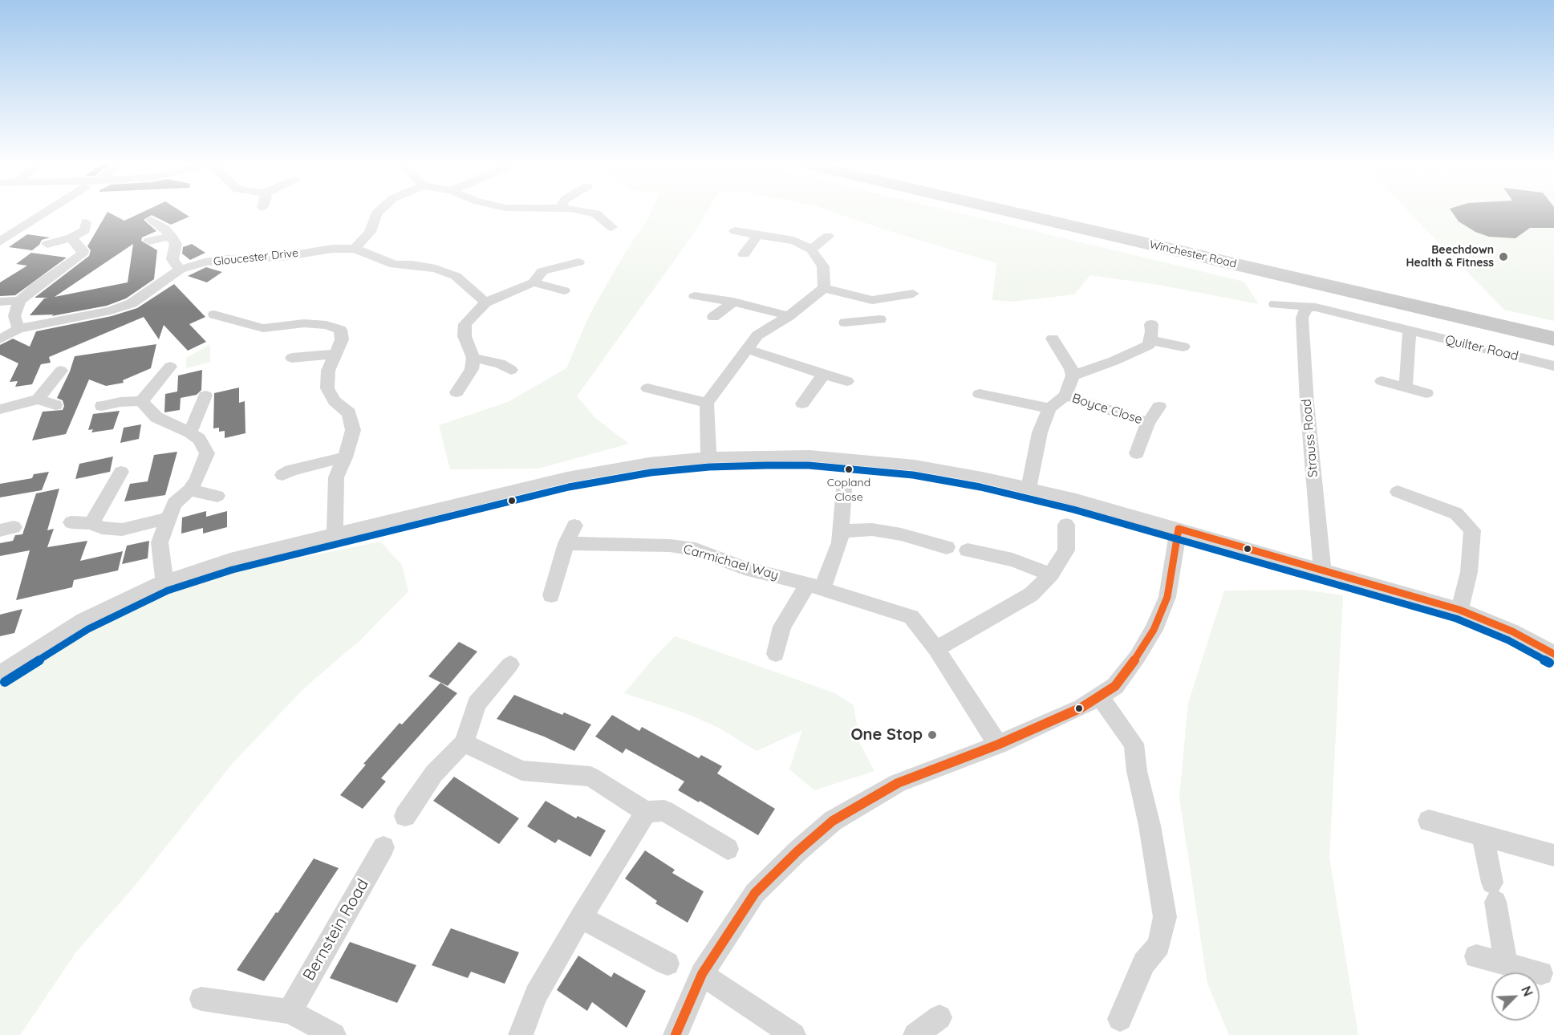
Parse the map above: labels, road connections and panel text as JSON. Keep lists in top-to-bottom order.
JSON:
{
  "streets": {
    "main road": ["Winchester Road"],
    "street": [
      "Gloucester Drive",
      "Quilter Road",
      "Boyce Close",
      "Strauss Road",
      "Carmichael Way",
      "Bernstein Road"
    ]
  },
  "crossings": [
    ["Quilter Road", "Strauss Road"]
  ],
  "places": ["Beechdown Health & Fitness", "Copland Close", "One Stop"],
  "north": "top right"
}
